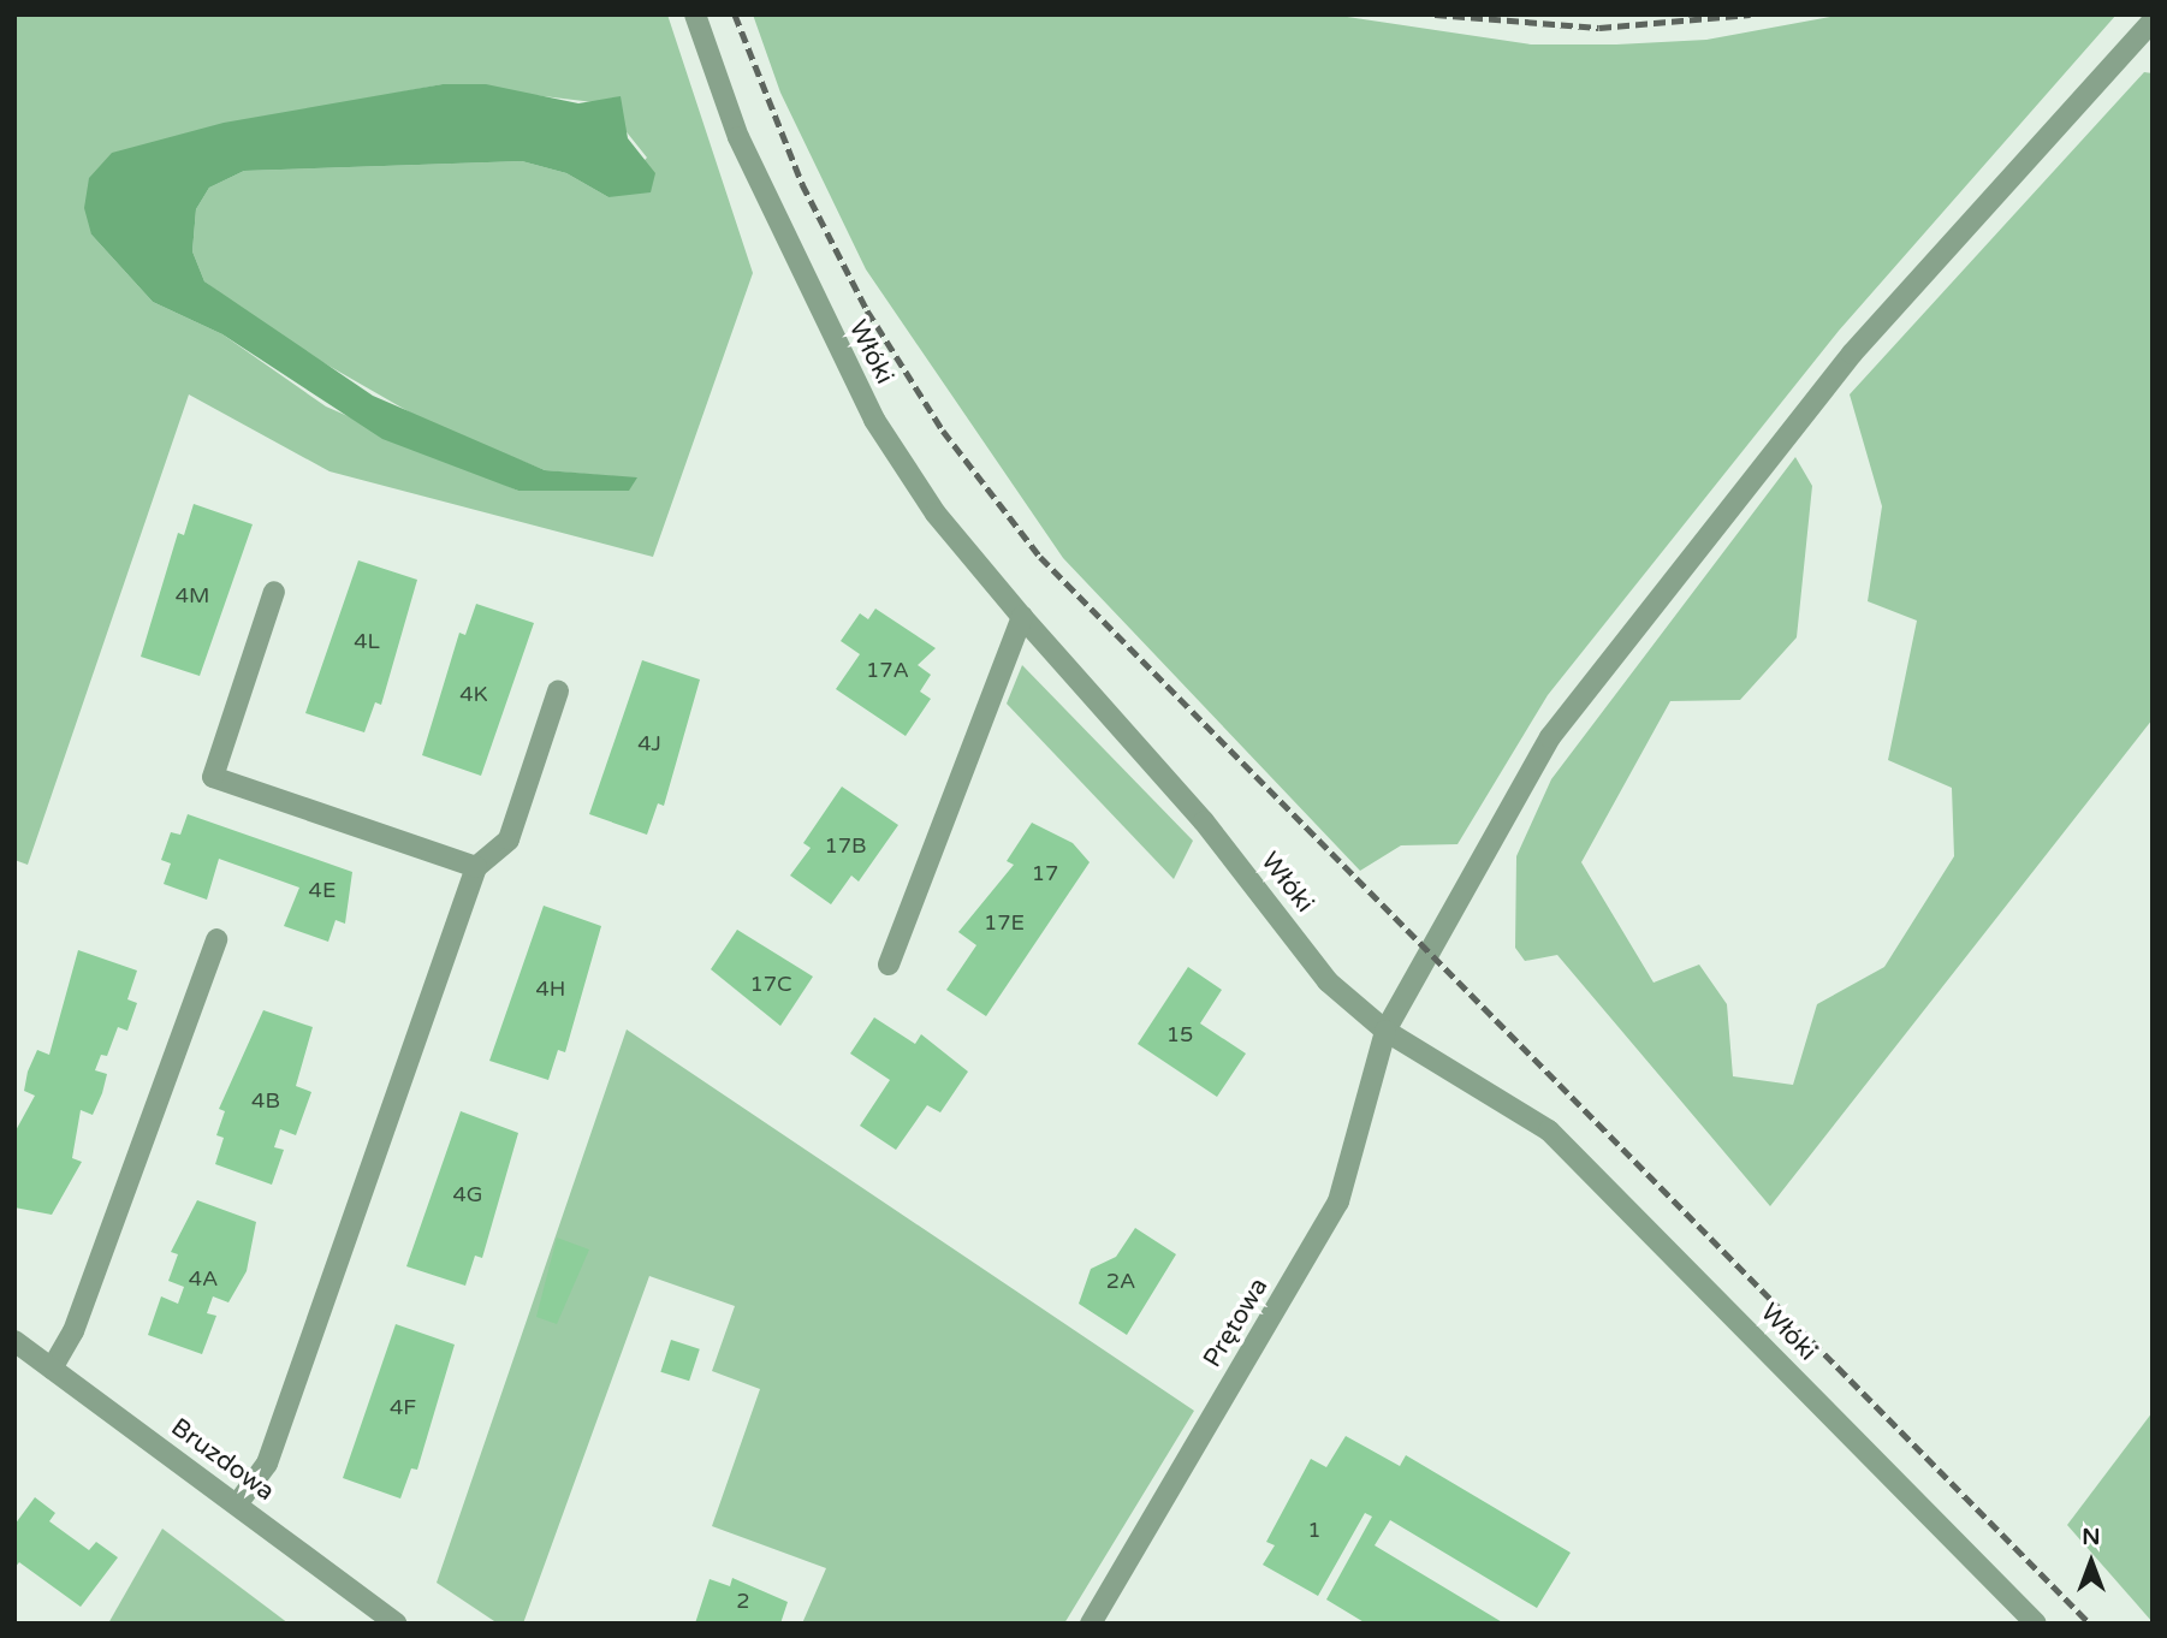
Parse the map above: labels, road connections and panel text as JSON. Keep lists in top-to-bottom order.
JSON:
{
  "streets": {
    "street": ["Włóki", "Prętowa", "Bruzdowa"]
  },
  "crossings": [
    ["Włóki", "Prętowa"]
  ],
  "house_numbers": [
    "4M",
    "4L",
    "17A",
    "4K",
    "4J",
    "17B",
    "17",
    "4E",
    "17E",
    "17C",
    "4H",
    "15",
    "4B",
    "4G",
    "4A",
    "2A",
    "4F",
    "1",
    "2"
  ],
  "north": "top"
}
